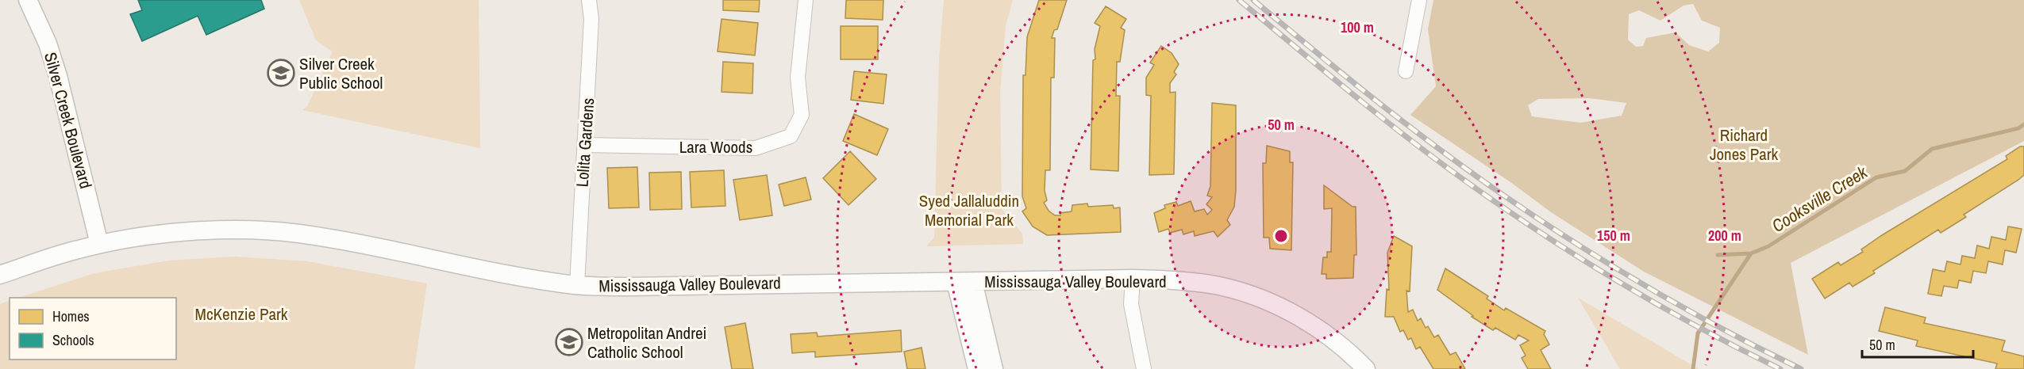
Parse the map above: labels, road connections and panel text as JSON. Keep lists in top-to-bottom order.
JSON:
{
  "streets": {
    "street": [
      "Silver Creek Boulevard",
      "Lolita Gardens",
      "Lara Woods",
      "Mississauga Valley Boulevard"
    ]
  },
  "crossings": [
    ["Silver Creek Boulevard", "Mississauga Valley Boulevard"],
    ["Lolita Gardens", "Lara Woods"],
    ["Lolita Gardens", "Mississauga Valley Boulevard"]
  ],
  "water": ["Cooksville Creek"],
  "parks": ["Richard Jones Park", "Syed Jallaluddin Memorial Park", "McKenzie Park"],
  "places": {
    "school or university": ["Silver Creek Public School", "Metropolitan Andrei Catholic School"]
  },
  "legend": ["Homes", "Schools"],
  "scale_bar": "50 m",
  "rings": [
    "100 m",
    "50 m",
    "150 m",
    "200 m"
  ]
}
